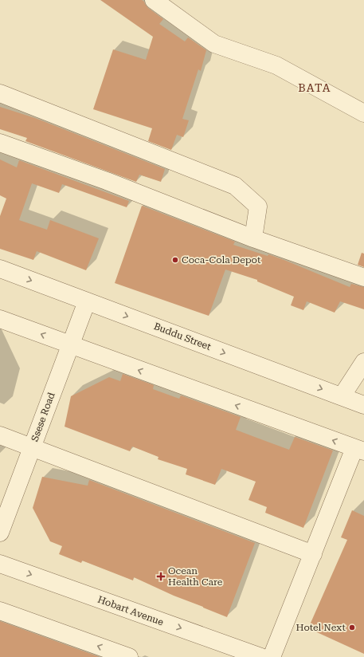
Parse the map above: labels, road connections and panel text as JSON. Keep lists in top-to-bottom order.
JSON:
{
  "streets": {
    "street": ["Buddu Street", "Ssese Road", "Hobart Avenue"]
  },
  "crossings": [
    ["Buddu Street", "Ssese Road"]
  ],
  "districts": ["BATA"],
  "places": {
    "other": ["Coca-Cola Depot", "Hotel Next"],
    "health": ["Ocean Health Care"]
  }
}
